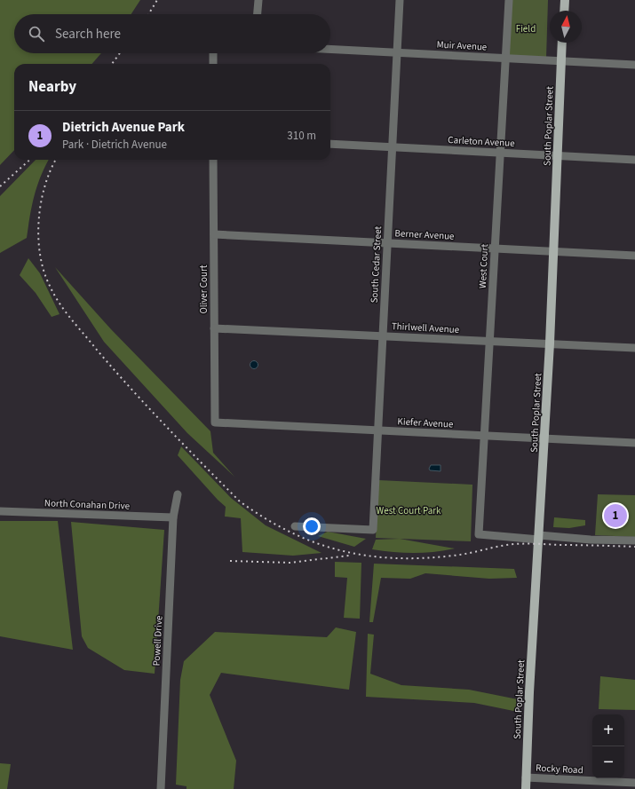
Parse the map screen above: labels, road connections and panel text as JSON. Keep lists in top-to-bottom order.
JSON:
{
  "streets": {
    "main road": ["South Poplar Street"],
    "street": [
      "Muir Avenue",
      "Carleton Avenue",
      "Berner Avenue",
      "South Cedar Street",
      "West Court",
      "Oliver Court",
      "Thirlwell Avenue",
      "Kiefer Avenue",
      "North Conahan Drive",
      "Powell Drive",
      "Rocky Road"
    ]
  },
  "crossings": [
    ["Muir Avenue", "South Poplar Street"],
    ["Muir Avenue", "South Cedar Street"],
    ["Muir Avenue", "West Court"],
    ["South Poplar Street", "Carleton Avenue"],
    ["South Poplar Street", "Berner Avenue"],
    ["South Poplar Street", "West Court"],
    ["South Poplar Street", "Thirlwell Avenue"],
    ["South Poplar Street", "Kiefer Avenue"],
    ["South Poplar Street", "Rocky Road"],
    ["Carleton Avenue", "South Cedar Street"],
    ["Carleton Avenue", "West Court"],
    ["Berner Avenue", "South Cedar Street"],
    ["Berner Avenue", "West Court"],
    ["Berner Avenue", "Oliver Court"],
    ["South Cedar Street", "Thirlwell Avenue"],
    ["South Cedar Street", "Kiefer Avenue"],
    ["West Court", "Thirlwell Avenue"],
    ["West Court", "Kiefer Avenue"],
    ["Oliver Court", "Thirlwell Avenue"],
    ["Oliver Court", "Kiefer Avenue"],
    ["North Conahan Drive", "Powell Drive"]
  ],
  "parks": ["Field", "West Court Park"],
  "north": "top",
  "page": {
    "search": "Search here",
    "heading": "Nearby",
    "list": [
      {
        "mark": "1",
        "name": "Dietrich Avenue Park",
        "note": "Park · Dietrich Avenue",
        "value": "310 m"
      }
    ],
    "pins": "1",
    "map_buttons": ["+", "−"]
  }
}
